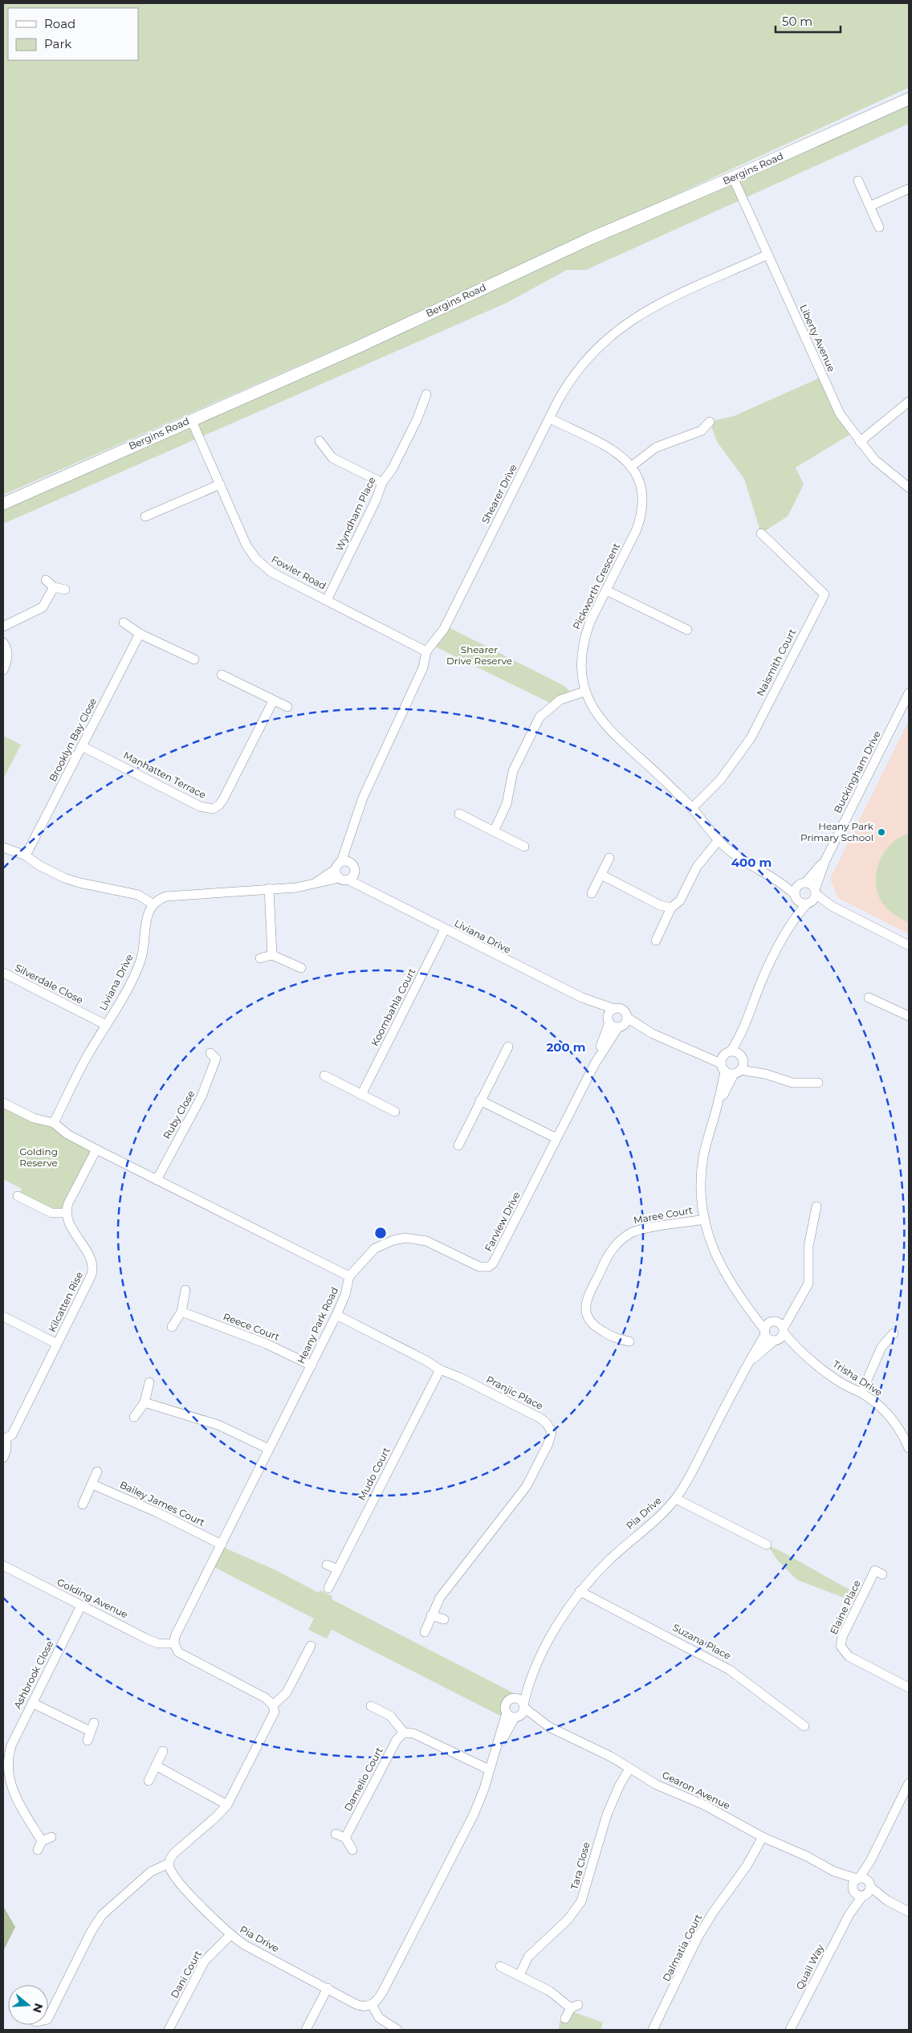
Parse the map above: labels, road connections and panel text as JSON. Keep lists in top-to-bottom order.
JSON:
{
  "streets": {
    "main road": ["Bergins Road"],
    "street": [
      "Liberty Avenue",
      "Shearer Drive",
      "Wyndham Place",
      "Fowler Road",
      "Pickworth Crescent",
      "Naismith Court",
      "Brooklyn Bay Close",
      "Buckingham Drive",
      "Manhatten Terrace",
      "Liviana Drive",
      "Silverdale Close",
      "Koombahla Court",
      "Ruby Close",
      "Maree Court",
      "Farview Drive",
      "Kilcatten Rise",
      "Heany Park Road",
      "Reece Court",
      "Trisha Drive",
      "Pranjic Place",
      "Mudo Court",
      "Bailey James Court",
      "Pia Drive",
      "Golding Avenue",
      "Elaine Place",
      "Suzana Place",
      "Ashbrook Close",
      "Damelio Court",
      "Gearon Avenue",
      "Tara Close",
      "Dalmatia Court",
      "Quail Way",
      "Dani Court"
    ]
  },
  "crossings": [
    ["Bergins Road", "Liberty Avenue"],
    ["Bergins Road", "Fowler Road"],
    ["Liberty Avenue", "Shearer Drive"],
    ["Shearer Drive", "Fowler Road"],
    ["Shearer Drive", "Pickworth Crescent"],
    ["Shearer Drive", "Liviana Drive"],
    ["Wyndham Place", "Fowler Road"],
    ["Pickworth Crescent", "Naismith Court"],
    ["Pickworth Crescent", "Buckingham Drive"],
    ["Brooklyn Bay Close", "Manhatten Terrace"],
    ["Liviana Drive", "Silverdale Close"],
    ["Liviana Drive", "Koombahla Court"],
    ["Liviana Drive", "Farview Drive"],
    ["Maree Court", "Trisha Drive"],
    ["Farview Drive", "Heany Park Road"],
    ["Heany Park Road", "Reece Court"],
    ["Heany Park Road", "Pranjic Place"],
    ["Heany Park Road", "Bailey James Court"],
    ["Heany Park Road", "Golding Avenue"],
    ["Trisha Drive", "Pia Drive"],
    ["Pranjic Place", "Mudo Court"],
    ["Pia Drive", "Suzana Place"],
    ["Pia Drive", "Gearon Avenue"],
    ["Pia Drive", "Dani Court"],
    ["Golding Avenue", "Ashbrook Close"],
    ["Gearon Avenue", "Tara Close"],
    ["Gearon Avenue", "Dalmatia Court"]
  ],
  "parks": ["Shearer Drive Reserve", "Golding Reserve"],
  "places": ["Heany Park Primary School"],
  "legend": ["Road", "Park"],
  "scale_bar": "50 m",
  "north": "right",
  "rings": ["400 m", "200 m"]
}
